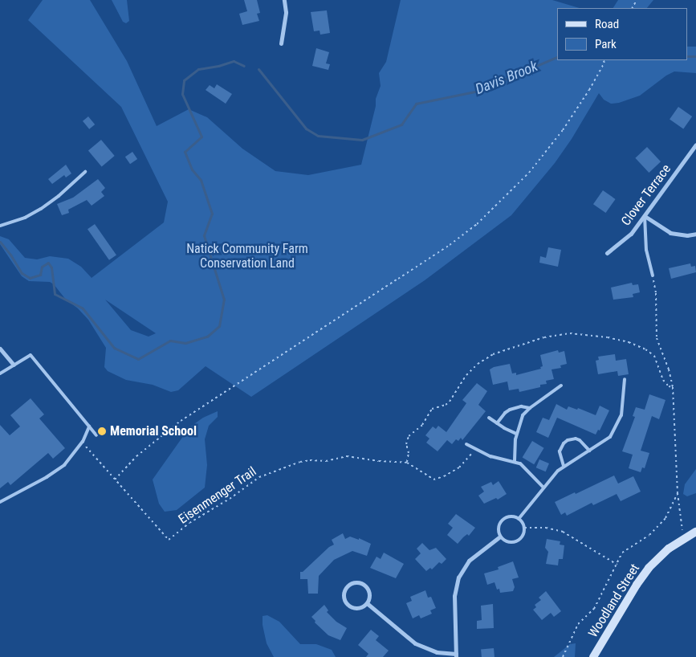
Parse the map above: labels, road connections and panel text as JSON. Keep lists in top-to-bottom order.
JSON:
{
  "streets": {
    "street": ["Clover Terrace", "Woodland Street"],
    "path": ["Eisenmenger Trail"]
  },
  "water": ["Davis Brook"],
  "parks": ["Natick Community Farm Conservation Land"],
  "places": ["Memorial School"],
  "legend": ["Road", "Park"]
}
